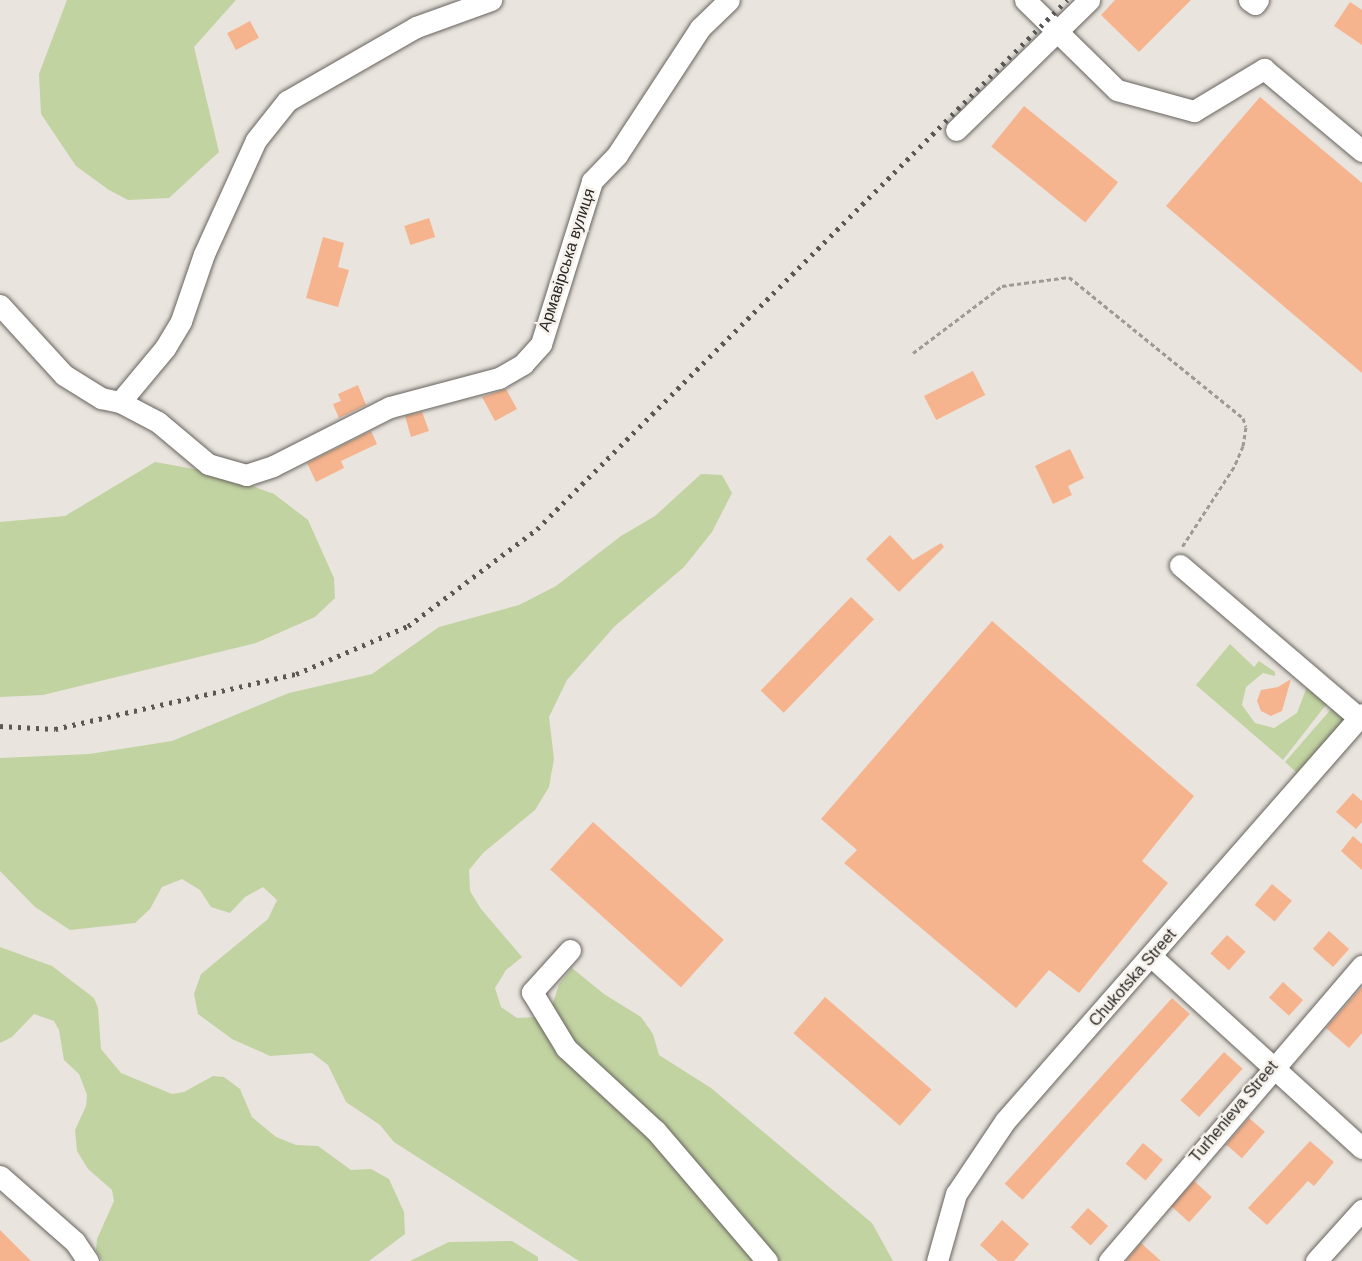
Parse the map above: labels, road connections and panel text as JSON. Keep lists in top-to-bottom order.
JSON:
{
  "streets": {
    "street": ["Армавірська вулиця", "Chukotska Street", "Turhenieva Street"]
  }
}
